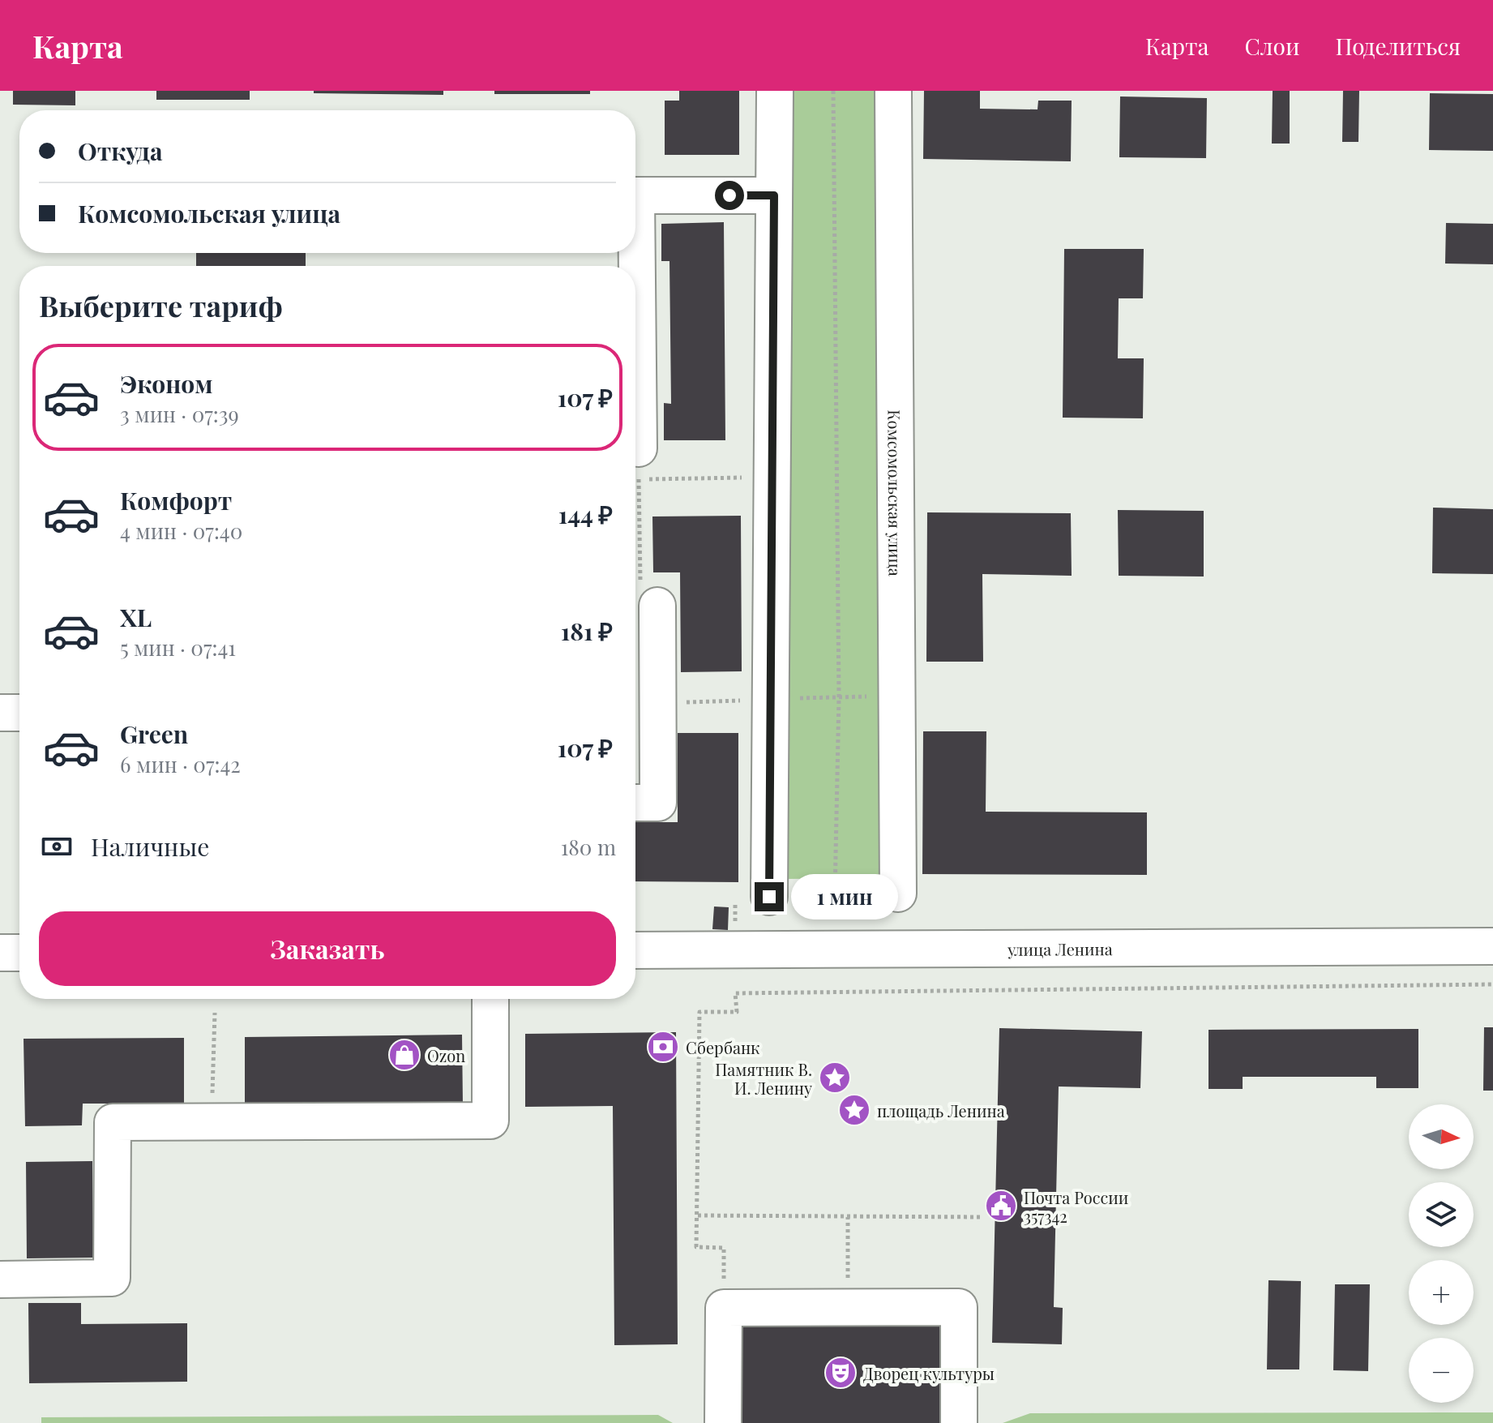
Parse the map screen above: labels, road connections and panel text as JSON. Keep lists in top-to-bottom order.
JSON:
{
  "streets": {
    "street": ["Комсомольская улица", "улица Ленина"]
  },
  "places": {
    "bank": ["Сбербанк"],
    "shop": ["Ozon"],
    "place": ["Памятник В. И. Ленину", "площадь Ленина"],
    "public building": ["Почта России 357342"],
    "theatre": ["Дворец культуры"]
  },
  "north": "right",
  "page": {
    "header": "Карта",
    "nav": ["Карта", "Слои", "Поделиться"],
    "banner": ["Откуда", "Комсомольская улица"],
    "heading": "Выберите тариф",
    "list": [
      {
        "name": "Эконом",
        "note": "3 мин · 07:39",
        "value": "107 ₽"
      },
      {
        "name": "Комфорт",
        "note": "4 мин · 07:40",
        "value": "144 ₽"
      },
      {
        "name": "XL",
        "note": "5 мин · 07:41",
        "value": "181 ₽"
      },
      {
        "name": "Green",
        "note": "6 мин · 07:42",
        "value": "107 ₽"
      }
    ],
    "pay": ["Наличные", "180 m"],
    "bubble": "1 мин",
    "buttons": "Заказать",
    "map_buttons": ["+", "−"]
  }
}
